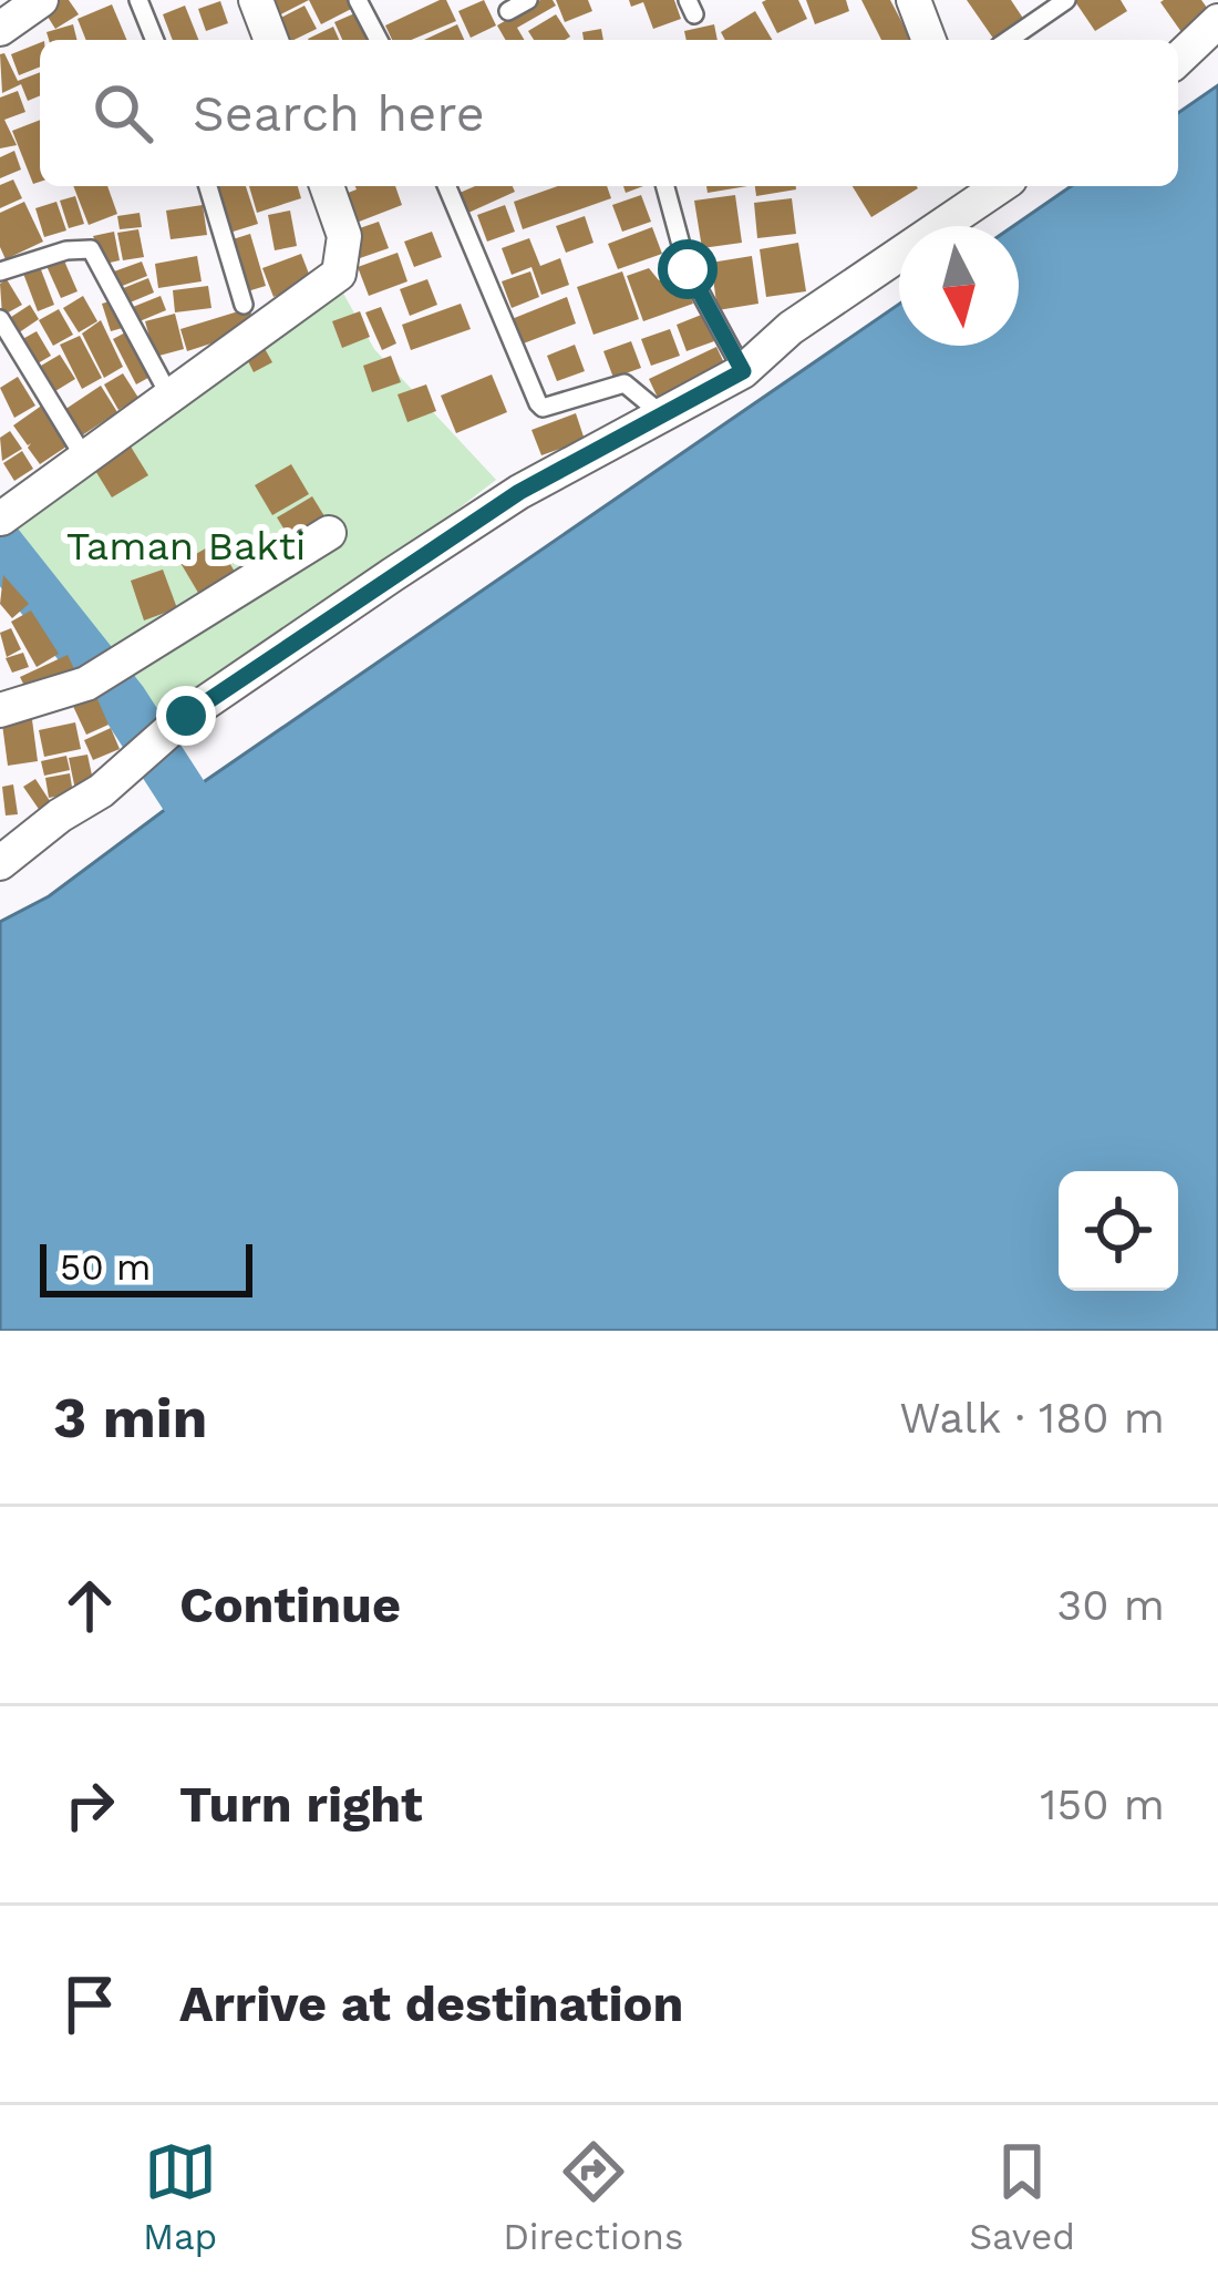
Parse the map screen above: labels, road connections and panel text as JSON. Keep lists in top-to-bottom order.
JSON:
{
  "parks": ["Taman Bakti"],
  "scale_bar": "50 m",
  "north": "bottom",
  "page": {
    "search": "Search here",
    "scale": "50 m",
    "heading": ["3 min", "Walk · 180 m"],
    "list": [
      ["Continue", "30 m"],
      ["Turn right", "150 m"],
      "Arrive at destination"
    ],
    "nav": ["Map", "Directions", "Saved"]
  }
}
